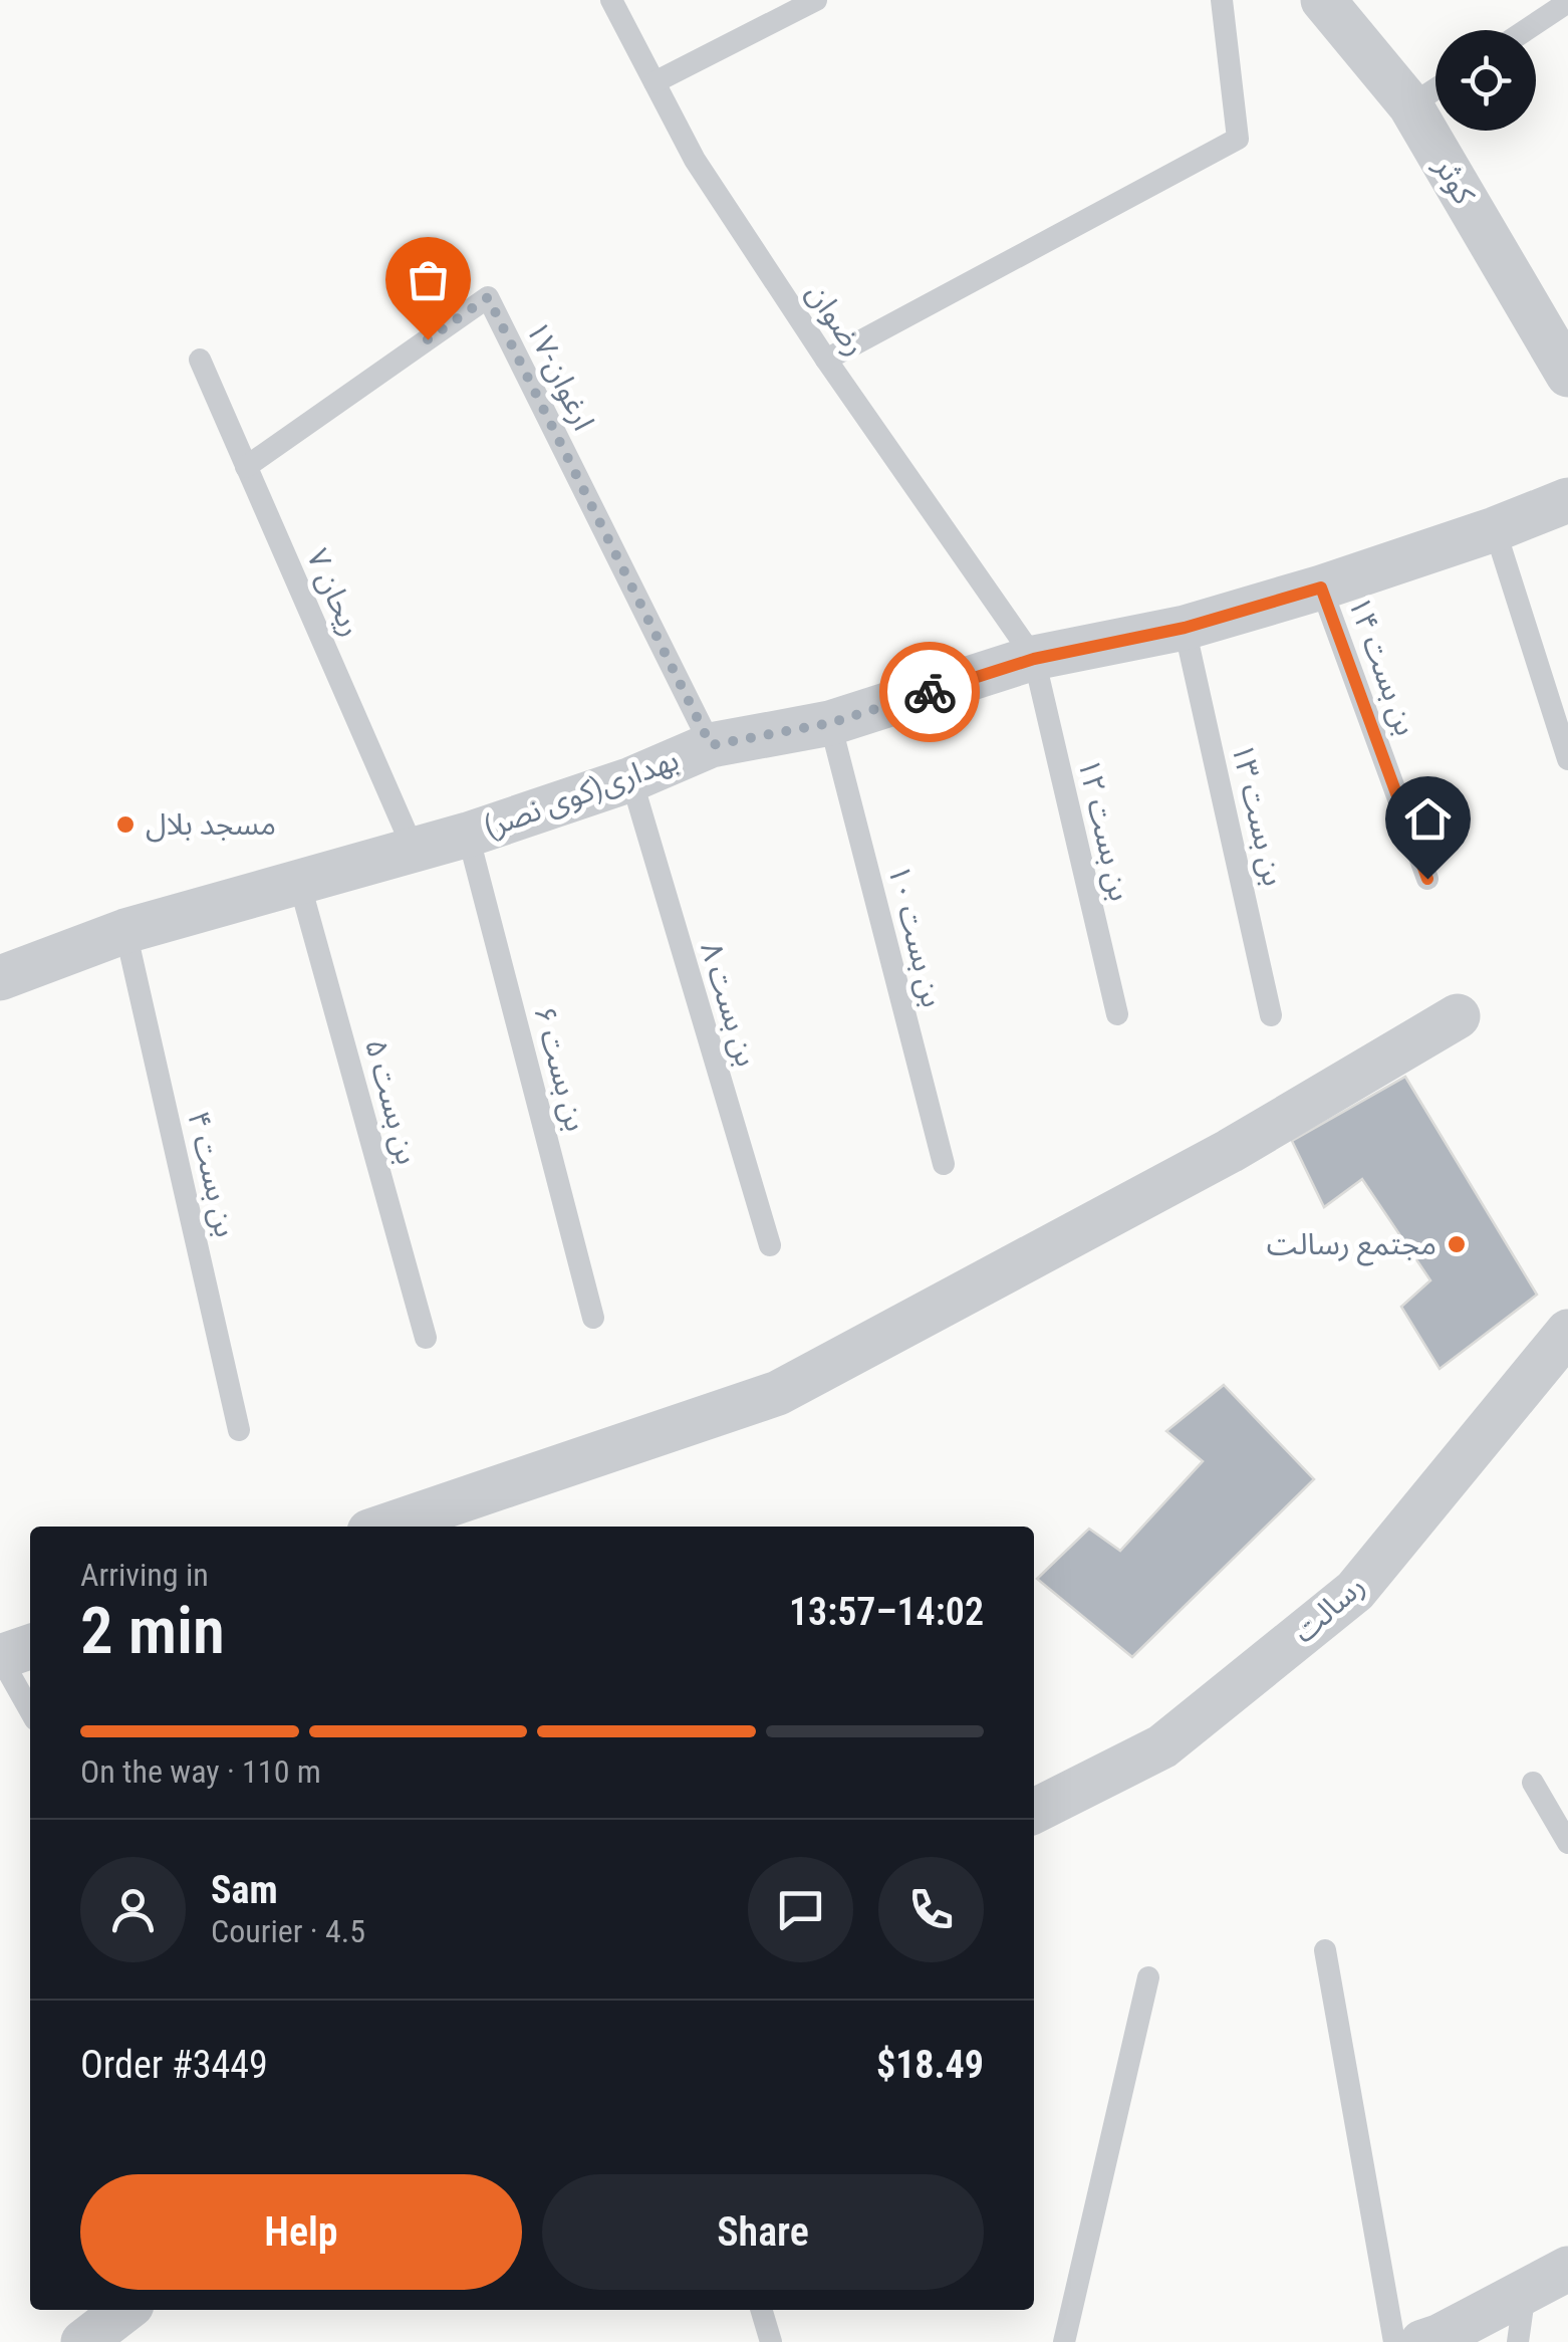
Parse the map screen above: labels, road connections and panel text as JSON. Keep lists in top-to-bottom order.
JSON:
{
  "streets": {
    "street": ["کوثر", "بهداری(کوی نصر)", "رسالت"],
    "lane": [
      "رضوان",
      "ارغوان-۱۷",
      "ریحان ۷",
      "بن بست ۱۴",
      "بن بست ۱۳",
      "بن بست ۱۲",
      "بن بست ۱۰",
      "بن بست ۸",
      "بن بست ۶",
      "بن بست ۵",
      "بن بست ۴"
    ]
  },
  "crossings": [
    ["رضوان", "بهداری(کوی نصر)"],
    ["رضوان", "بن بست ۱۲"],
    ["ارغوان-۱۷", "ریحان ۷"],
    ["ارغوان-۱۷", "بهداری(کوی نصر)"],
    ["ریحان ۷", "بهداری(کوی نصر)"],
    ["بن بست ۱۴", "بهداری(کوی نصر)"],
    ["بهداری(کوی نصر)", "بن بست ۱۳"],
    ["بهداری(کوی نصر)", "بن بست ۱۲"],
    ["بهداری(کوی نصر)", "بن بست ۱۰"],
    ["بهداری(کوی نصر)", "بن بست ۸"],
    ["بهداری(کوی نصر)", "بن بست ۶"],
    ["بهداری(کوی نصر)", "بن بست ۵"],
    ["بهداری(کوی نصر)", "بن بست ۴"]
  ],
  "places": ["مسجد بلال", "مجتمع رسالت"],
  "page": {
    "heading": ["2 min", "Arriving in", "13:57–14:02"],
    "panel": [
      "Sam",
      "Courier · 4.5",
      "Order #3449",
      "$18.49"
    ],
    "bar": "On the way · 110 m",
    "buttons": ["Help", "Share"]
  }
}
